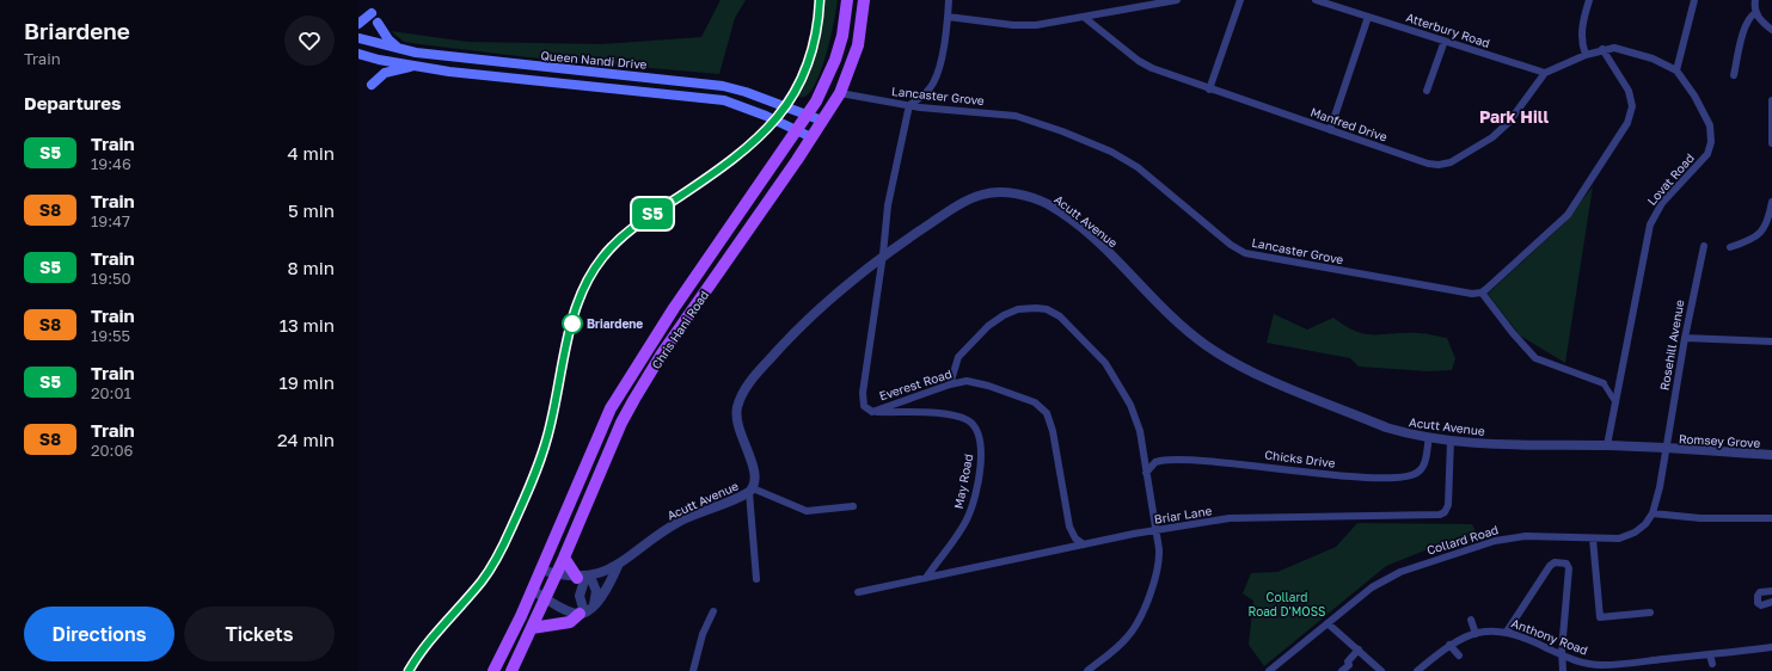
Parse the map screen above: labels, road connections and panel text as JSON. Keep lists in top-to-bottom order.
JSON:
{
  "streets": {
    "main road": ["Queen Nandi Drive", "Chris Hani Road"],
    "street": [
      "Atterbury Road",
      "Lancaster Grove",
      "Manfred Drive",
      "Lovat Road",
      "Acutt Avenue",
      "Rosehill Avenue",
      "Everest Road",
      "Romsey Grove",
      "Chicks Drive",
      "May Road",
      "Briar Lane",
      "Collard Road",
      "Anthony Road"
    ]
  },
  "crossings": [
    ["Atterbury Road", "Manfred Drive"],
    ["Queen Nandi Drive", "Chris Hani Road"],
    ["Lancaster Grove", "Chris Hani Road"],
    ["Lancaster Grove", "Everest Road"],
    ["Manfred Drive", "Lovat Road"],
    ["Lovat Road", "Acutt Avenue"],
    ["Acutt Avenue", "Rosehill Avenue"],
    ["Acutt Avenue", "Everest Road"],
    ["Acutt Avenue", "Romsey Grove"],
    ["Acutt Avenue", "Chicks Drive"],
    ["Acutt Avenue", "Briar Lane"],
    ["Rosehill Avenue", "Romsey Grove"],
    ["Everest Road", "May Road"],
    ["Everest Road", "Briar Lane"],
    ["May Road", "Briar Lane"]
  ],
  "districts": ["Park Hill"],
  "parks": ["Collard Road D'MOSS"],
  "places": ["Briardene"],
  "page": {
    "heading": [
      ["Briardene", "Train"],
      "Departures"
    ],
    "on_map": "S5",
    "list": [
      {
        "mark": "S5",
        "name": "Train",
        "note": "19:46",
        "value": "4 min"
      },
      {
        "mark": "S8",
        "name": "Train",
        "note": "19:47",
        "value": "5 min"
      },
      {
        "mark": "S5",
        "name": "Train",
        "note": "19:50",
        "value": "8 min"
      },
      {
        "mark": "S8",
        "name": "Train",
        "note": "19:55",
        "value": "13 min"
      },
      {
        "mark": "S5",
        "name": "Train",
        "note": "20:01",
        "value": "19 min"
      },
      {
        "mark": "S8",
        "name": "Train",
        "note": "20:06",
        "value": "24 min"
      }
    ],
    "buttons": ["Directions", "Tickets"]
  }
}
